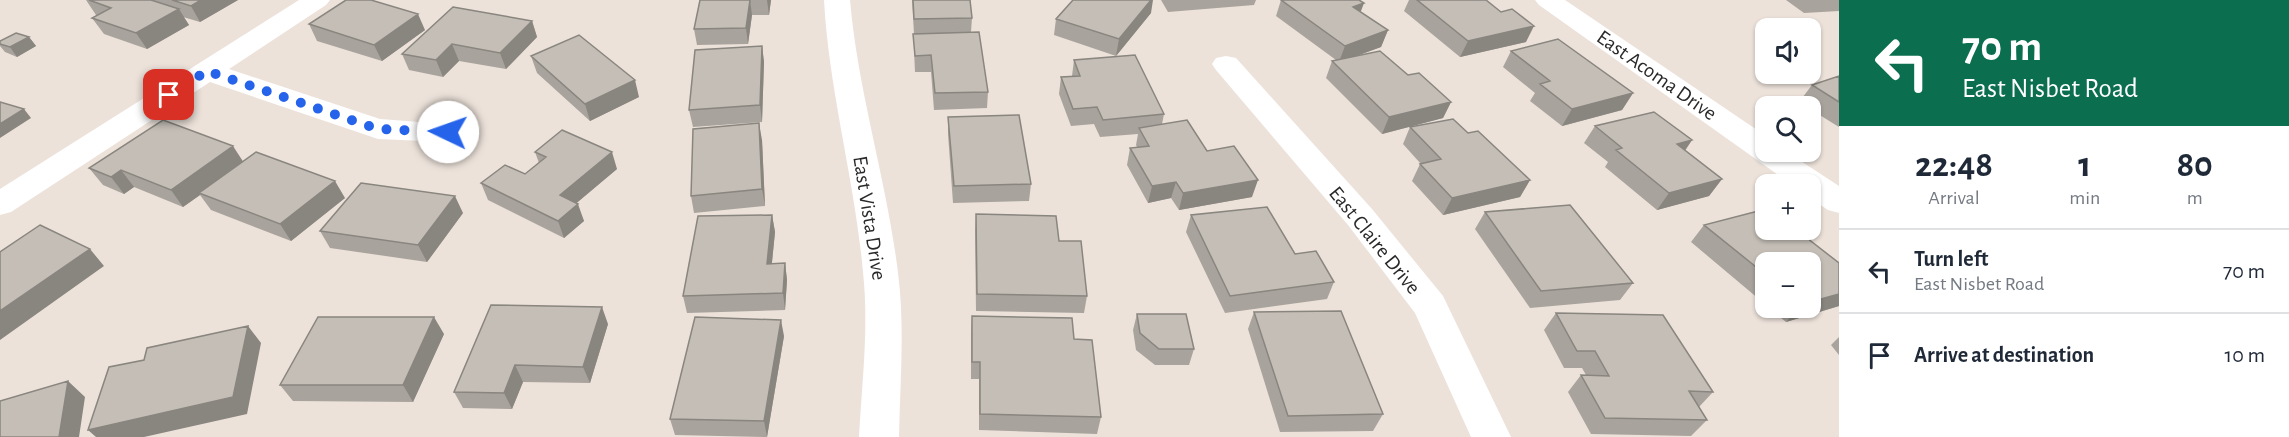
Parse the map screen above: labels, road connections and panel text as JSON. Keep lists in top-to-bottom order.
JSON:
{
  "streets": {
    "street": ["East Acoma Drive", "East Vista Drive", "East Claire Drive"]
  },
  "page": {
    "turn": ["70 m", "East Nisbet Road"],
    "map_buttons": ["+", "−"],
    "eta": [
      "22:48",
      "Arrival",
      "1",
      "min",
      "80",
      "m"
    ],
    "list": [
      {
        "name": "Turn left",
        "note": "East Nisbet Road",
        "value": "70 m"
      },
      {
        "name": "Arrive at destination",
        "value": "10 m"
      }
    ]
  }
}
